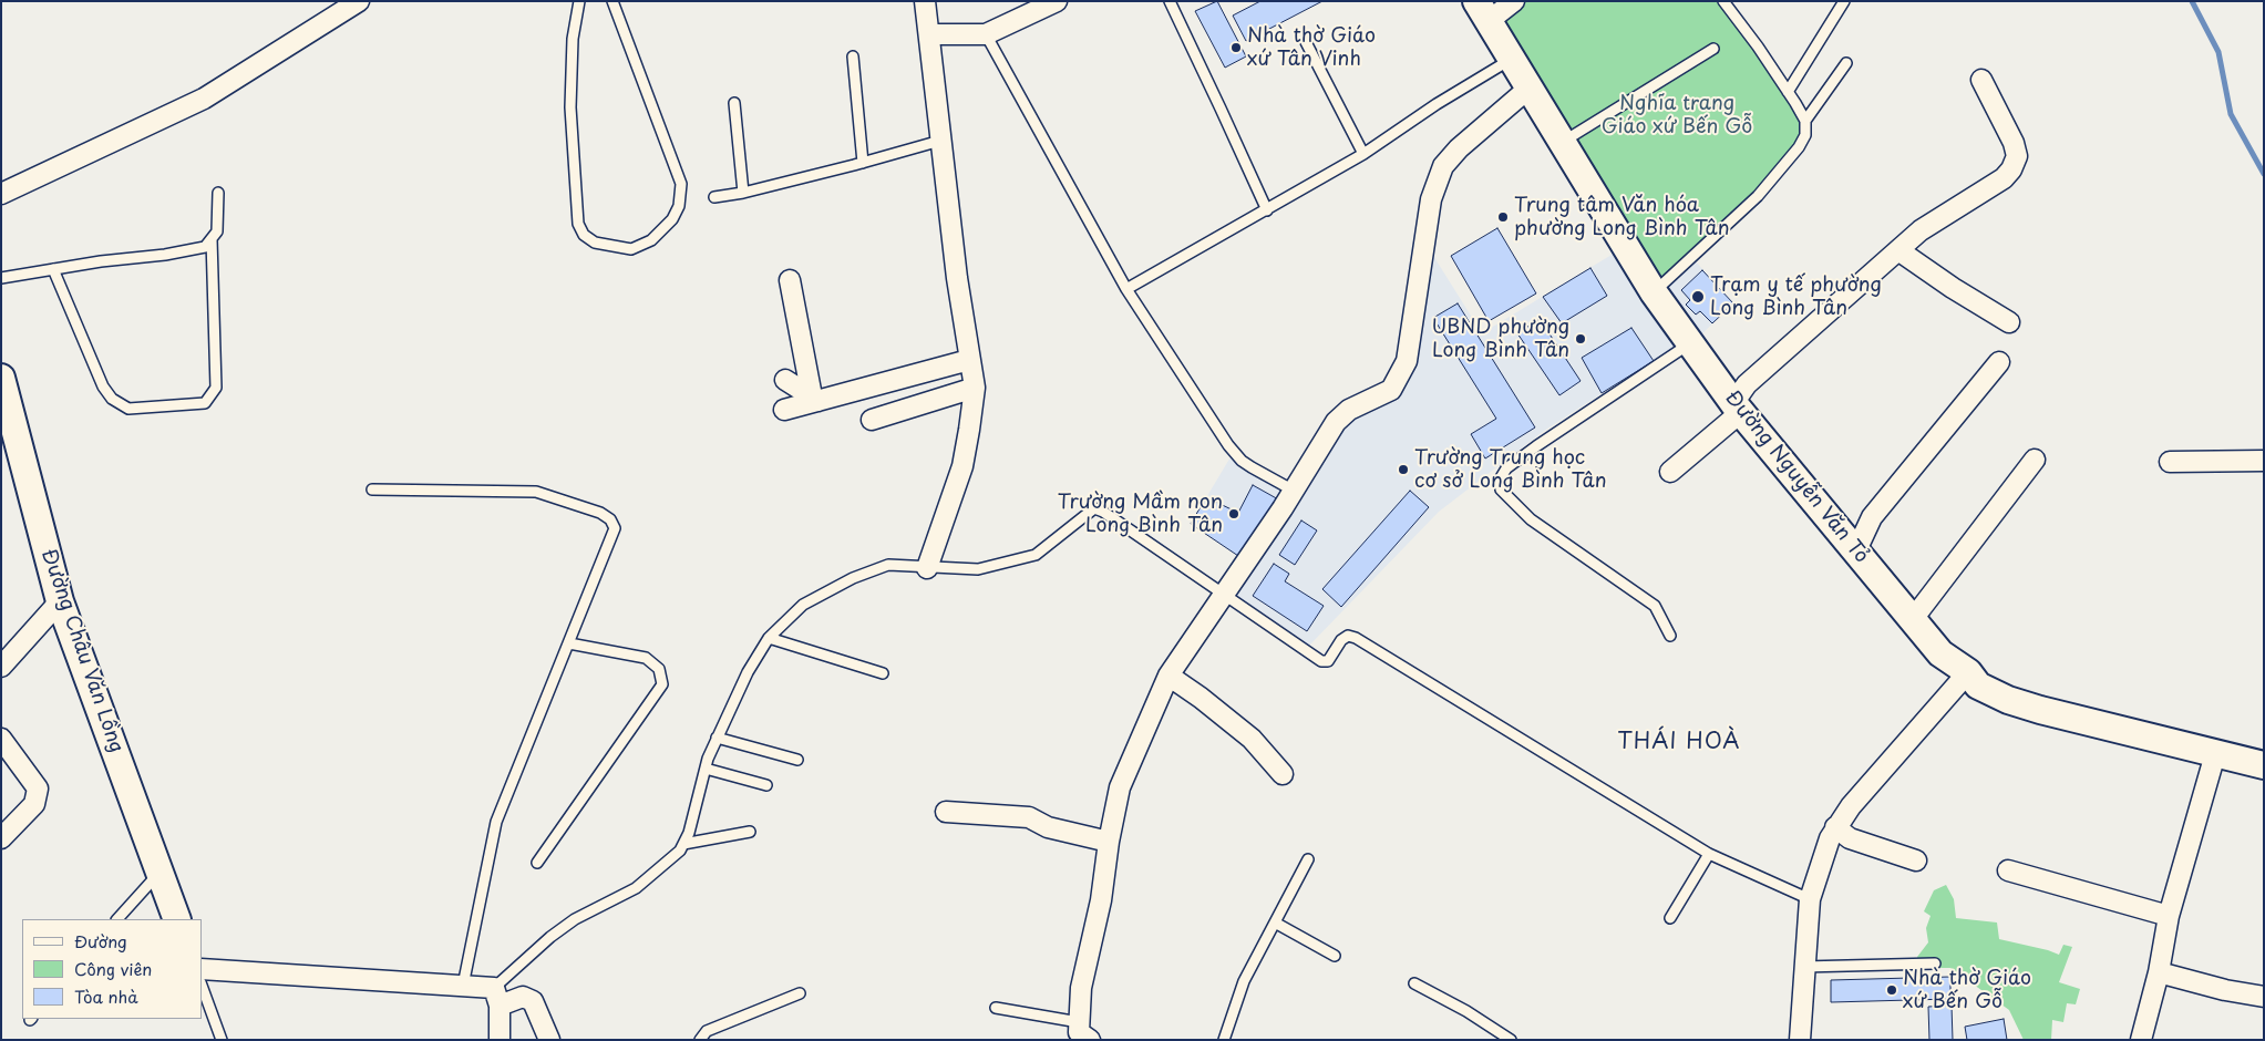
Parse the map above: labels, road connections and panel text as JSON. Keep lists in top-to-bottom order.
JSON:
{
  "streets": {
    "street": ["Đường Nguyễn Văn Tỏ", "Đường Châu Văn Lồng"]
  },
  "districts": ["THÁI HOÀ"],
  "parks": ["Nghĩa trang Giáo xứ Bến Gỗ"],
  "places": [
    "Nhà thờ Giáo xứ Tân Vinh",
    "Trung tâm Văn hóa phường Long Bình Tân",
    "Trạm y tế phường Long Bình Tân",
    "UBND phường Long Bình Tân",
    "Trường Trung học cơ sở Long Bình Tân",
    "Trường Mầm non Long Bình Tân",
    "Nhà thờ Giáo xứ Bến Gỗ"
  ],
  "legend": ["Đường", "Công viên", "Tòa nhà"]
}
